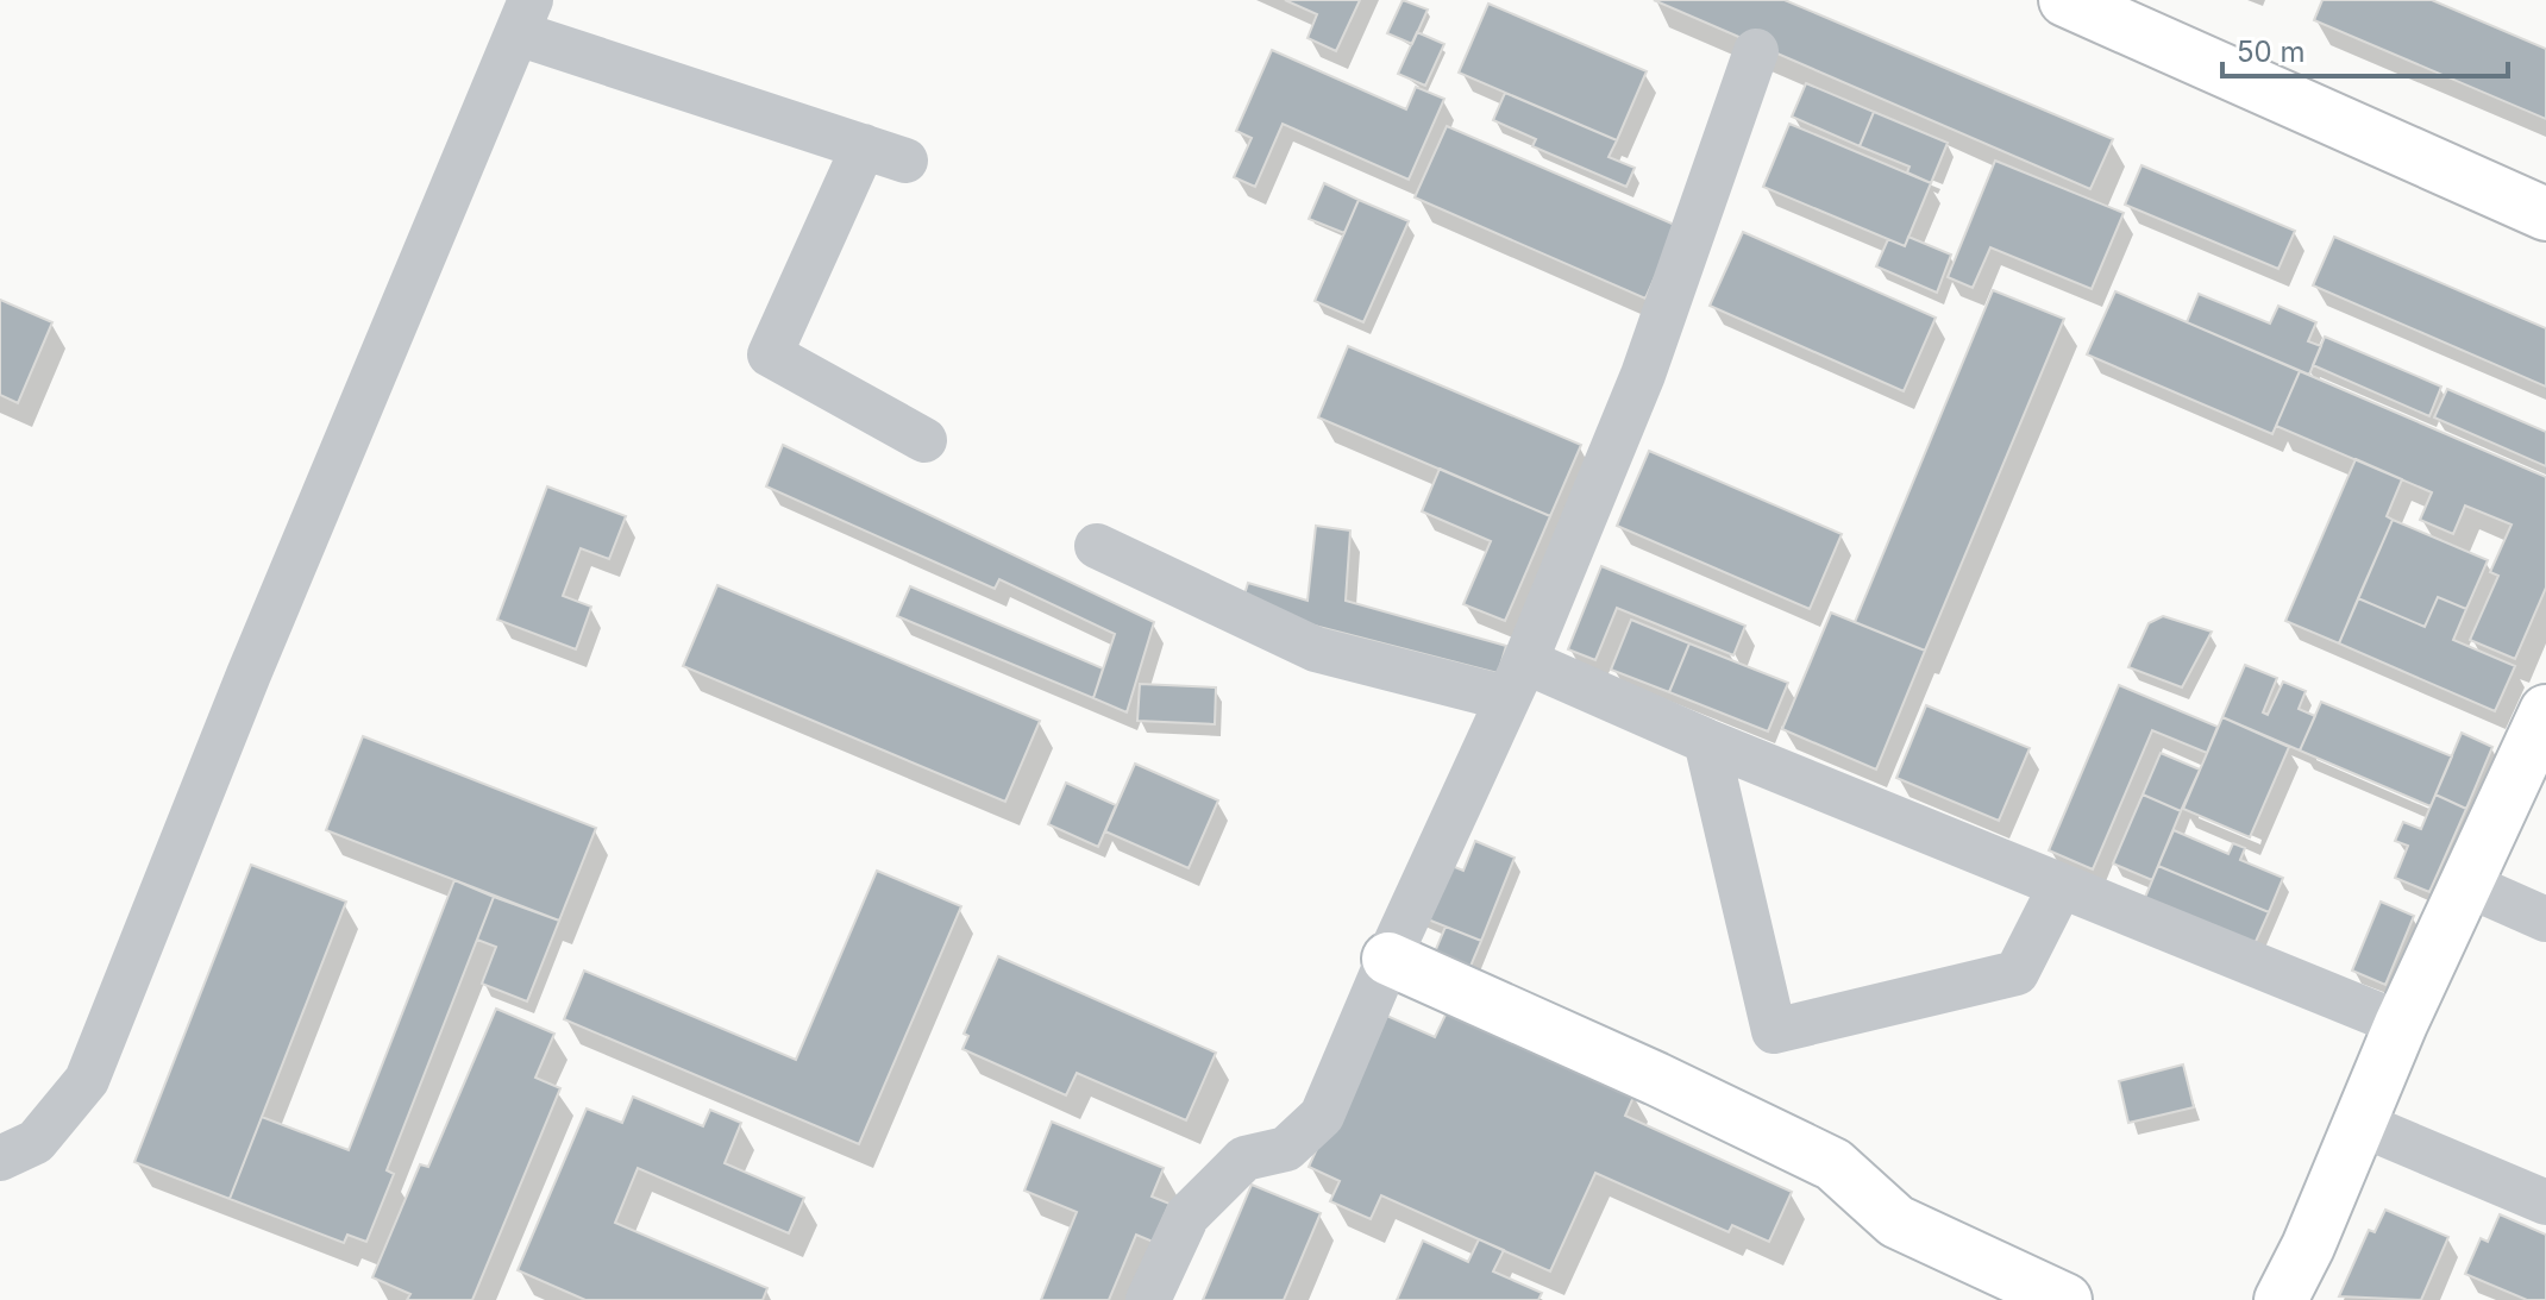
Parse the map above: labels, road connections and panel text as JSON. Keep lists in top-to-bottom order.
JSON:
{
  "scale_bar": "50 m"
}
